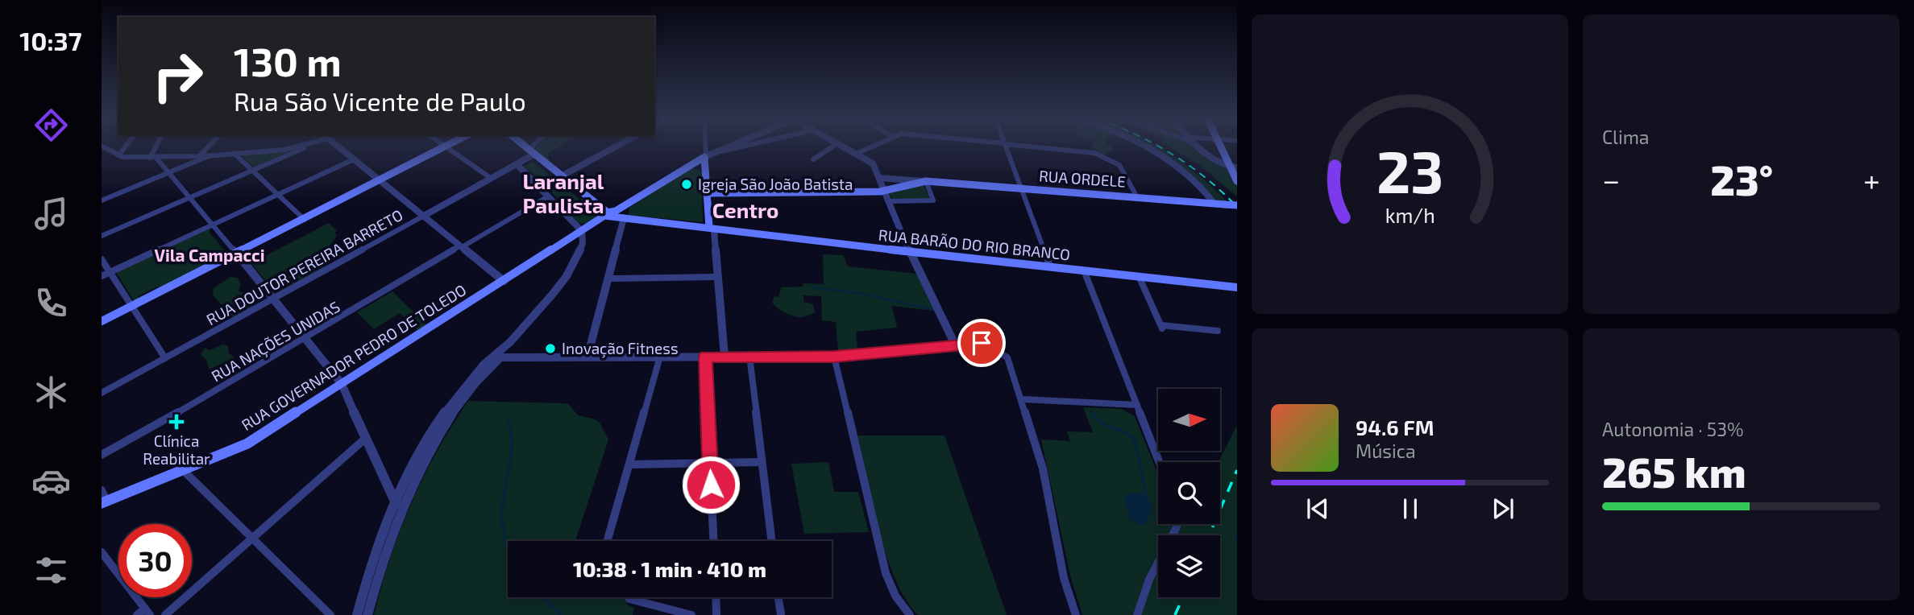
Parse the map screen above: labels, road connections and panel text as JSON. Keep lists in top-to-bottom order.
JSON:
{
  "streets": {
    "main road": ["RUA ORDELE", "RUA BARÃO DO RIO BRANCO", "RUA GOVERNADOR PEDRO DE TOLEDO"],
    "street": ["RUA DOUTOR PEREIRA BARRETO", "RUA NAÇÕES UNIDAS"]
  },
  "crossings": [
    ["RUA BARÃO DO RIO BRANCO", "RUA GOVERNADOR PEDRO DE TOLEDO"]
  ],
  "districts": ["Laranjal Paulista", "Centro", "Vila Campacci"],
  "places": {
    "other": ["Igreja São João Batista", "Inovação Fitness"],
    "health": ["Clínica Reabilitar"]
  },
  "north": "right",
  "page": {
    "tabs": "10:37",
    "tile": [
      "Clima",
      ["Autonomia · 53%", "265 km"]
    ],
    "turn": ["130 m", "Rua São Vicente de Paulo"],
    "heat": ["−", "23°", "+"],
    "song": ["94.6 FM", "Música"],
    "limit": "30",
    "trip": "10:38 · 1 min · 410 m",
    "gauge": ["23", "km/h"]
  }
}
